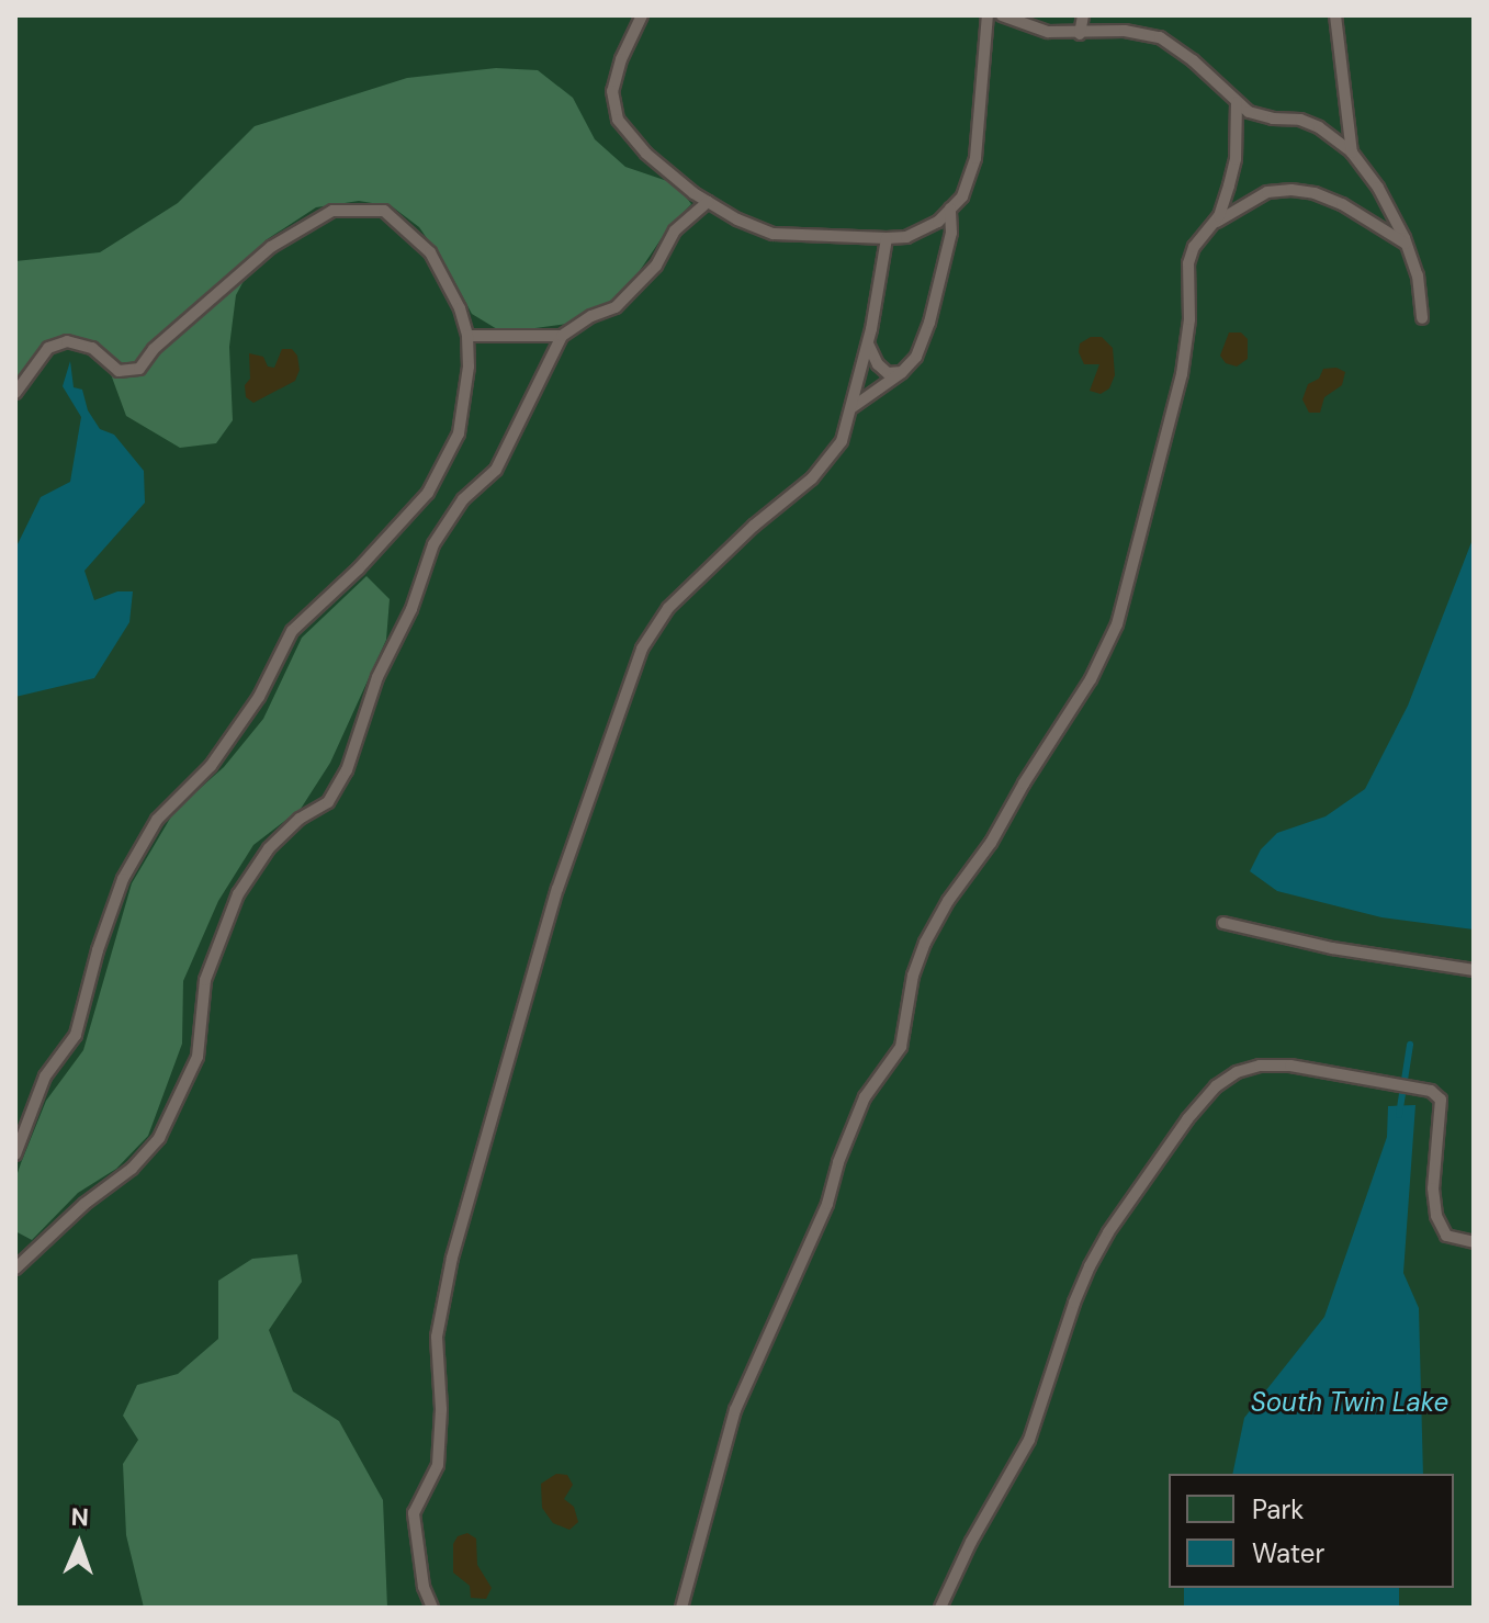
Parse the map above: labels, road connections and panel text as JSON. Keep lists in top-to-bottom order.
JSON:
{
  "water": ["South Twin Lake"],
  "legend": ["Park", "Water"],
  "north": "top"
}
